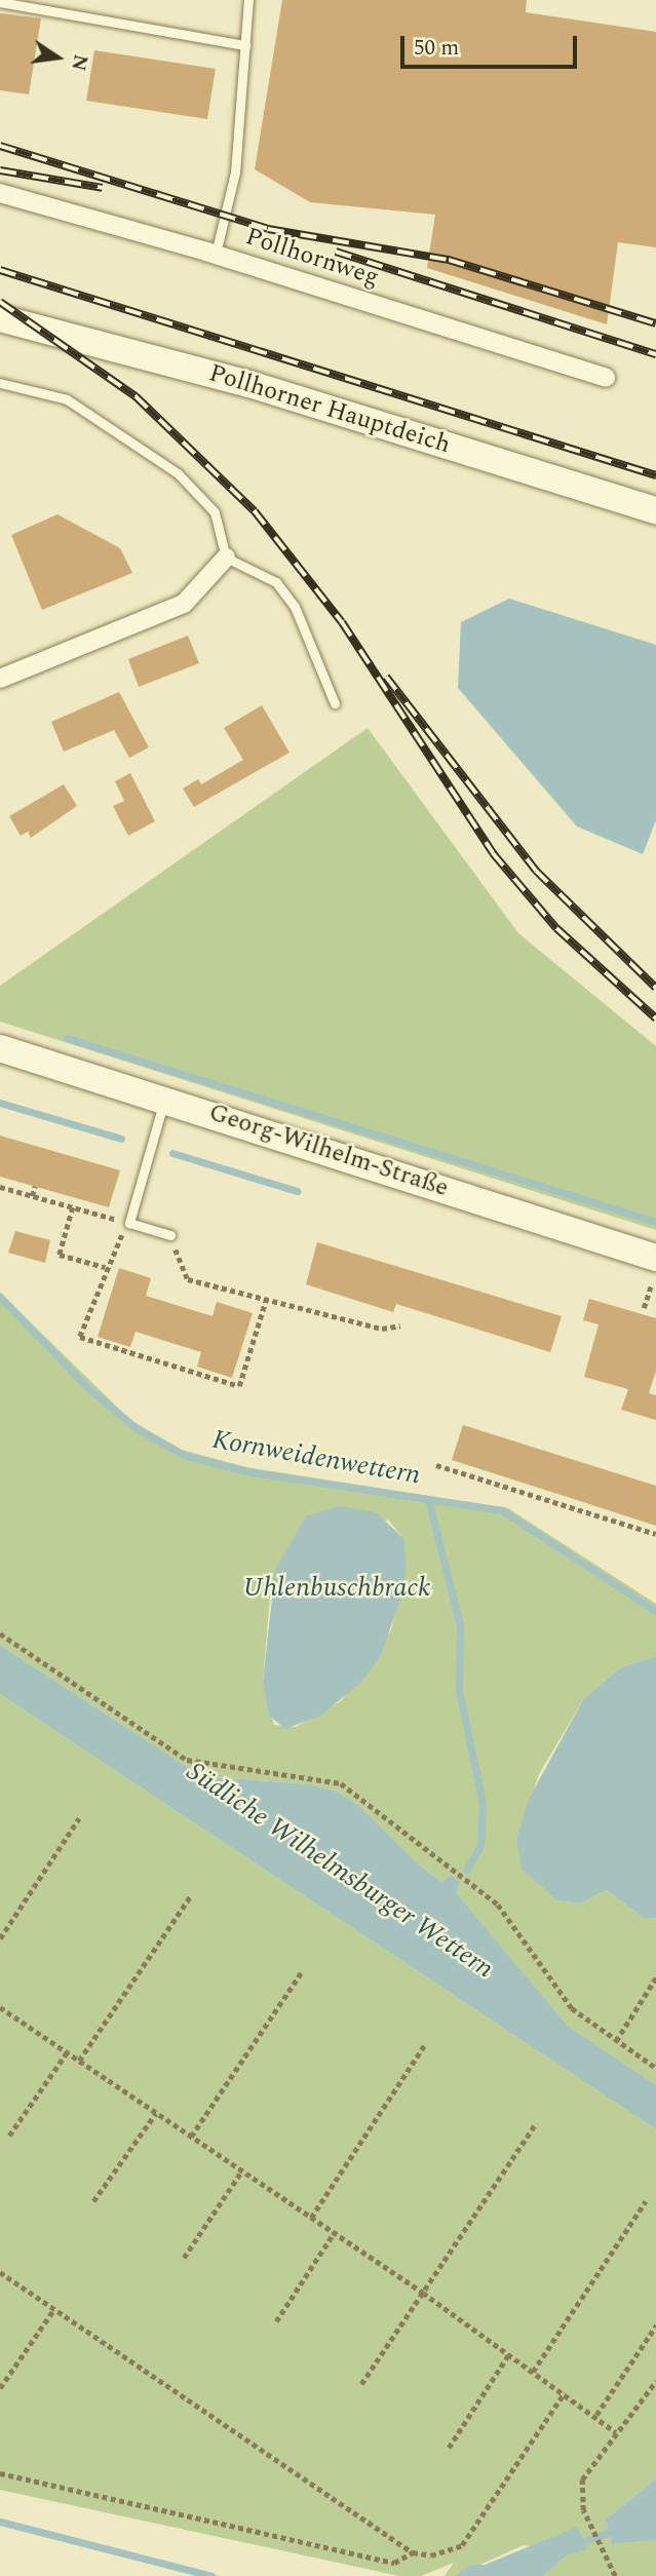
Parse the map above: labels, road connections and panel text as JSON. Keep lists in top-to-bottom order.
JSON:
{
  "streets": {
    "main road": ["Pollhorner Hauptdeich", "Georg-Wilhelm-Straße"],
    "street": ["Pollhornweg"]
  },
  "water": ["Kornweidenwettern", "Uhlenbuschbrack", "Südliche Wilhelmsburger Wettern"],
  "scale_bar": "50 m",
  "north": "right"
}
